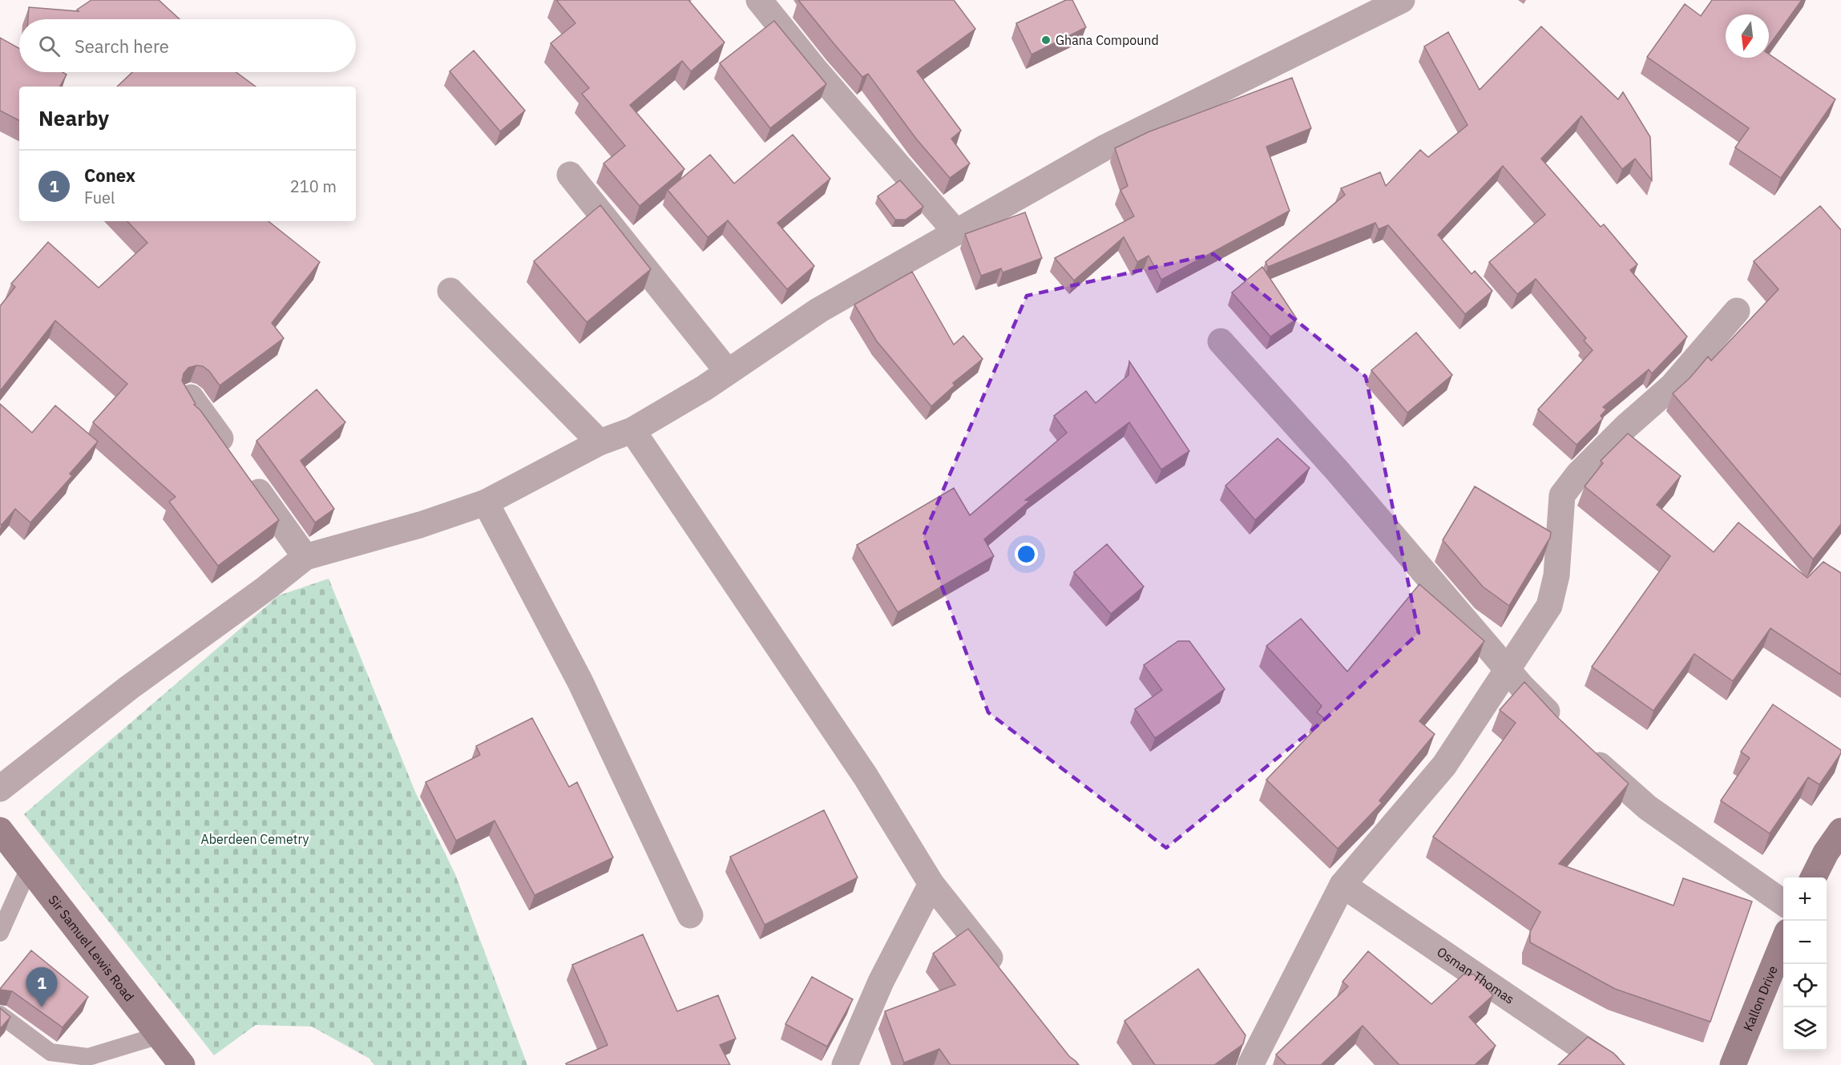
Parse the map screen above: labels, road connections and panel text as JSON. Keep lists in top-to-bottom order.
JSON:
{
  "streets": {
    "main road": ["Sir Samuel Lewis Road", "Kallon Drive"],
    "street": ["Osman Thomas"]
  },
  "parks": ["Aberdeen Cemetry"],
  "places": ["Ghana Compound"],
  "north": "bottom",
  "page": {
    "search": "Search here",
    "heading": "Nearby",
    "list": [
      {
        "mark": "1",
        "name": "Conex",
        "note": "Fuel",
        "value": "210 m"
      }
    ],
    "map_buttons": ["+", "−"],
    "pins": "1"
  }
}
